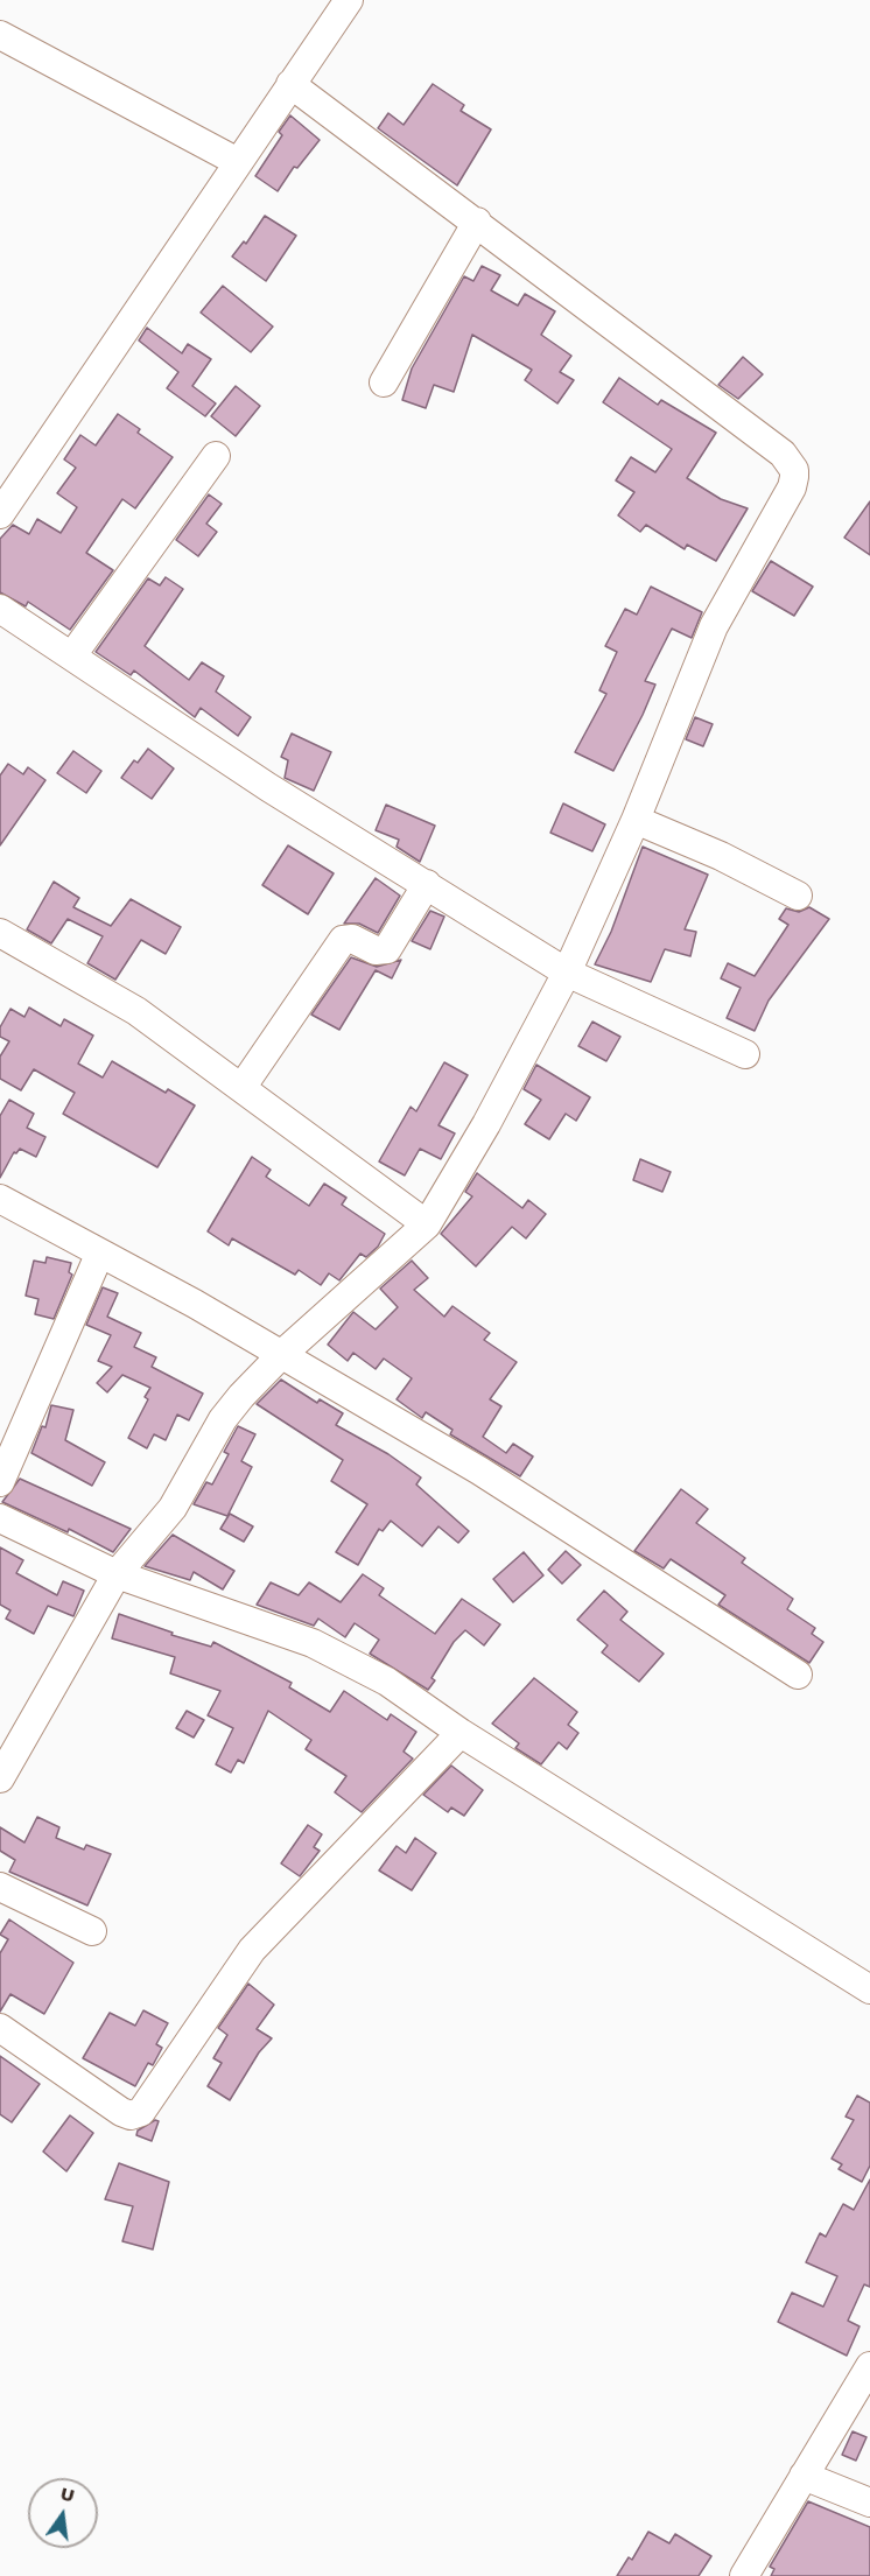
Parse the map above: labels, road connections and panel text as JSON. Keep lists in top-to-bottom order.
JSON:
{
  "north": "top"
}
